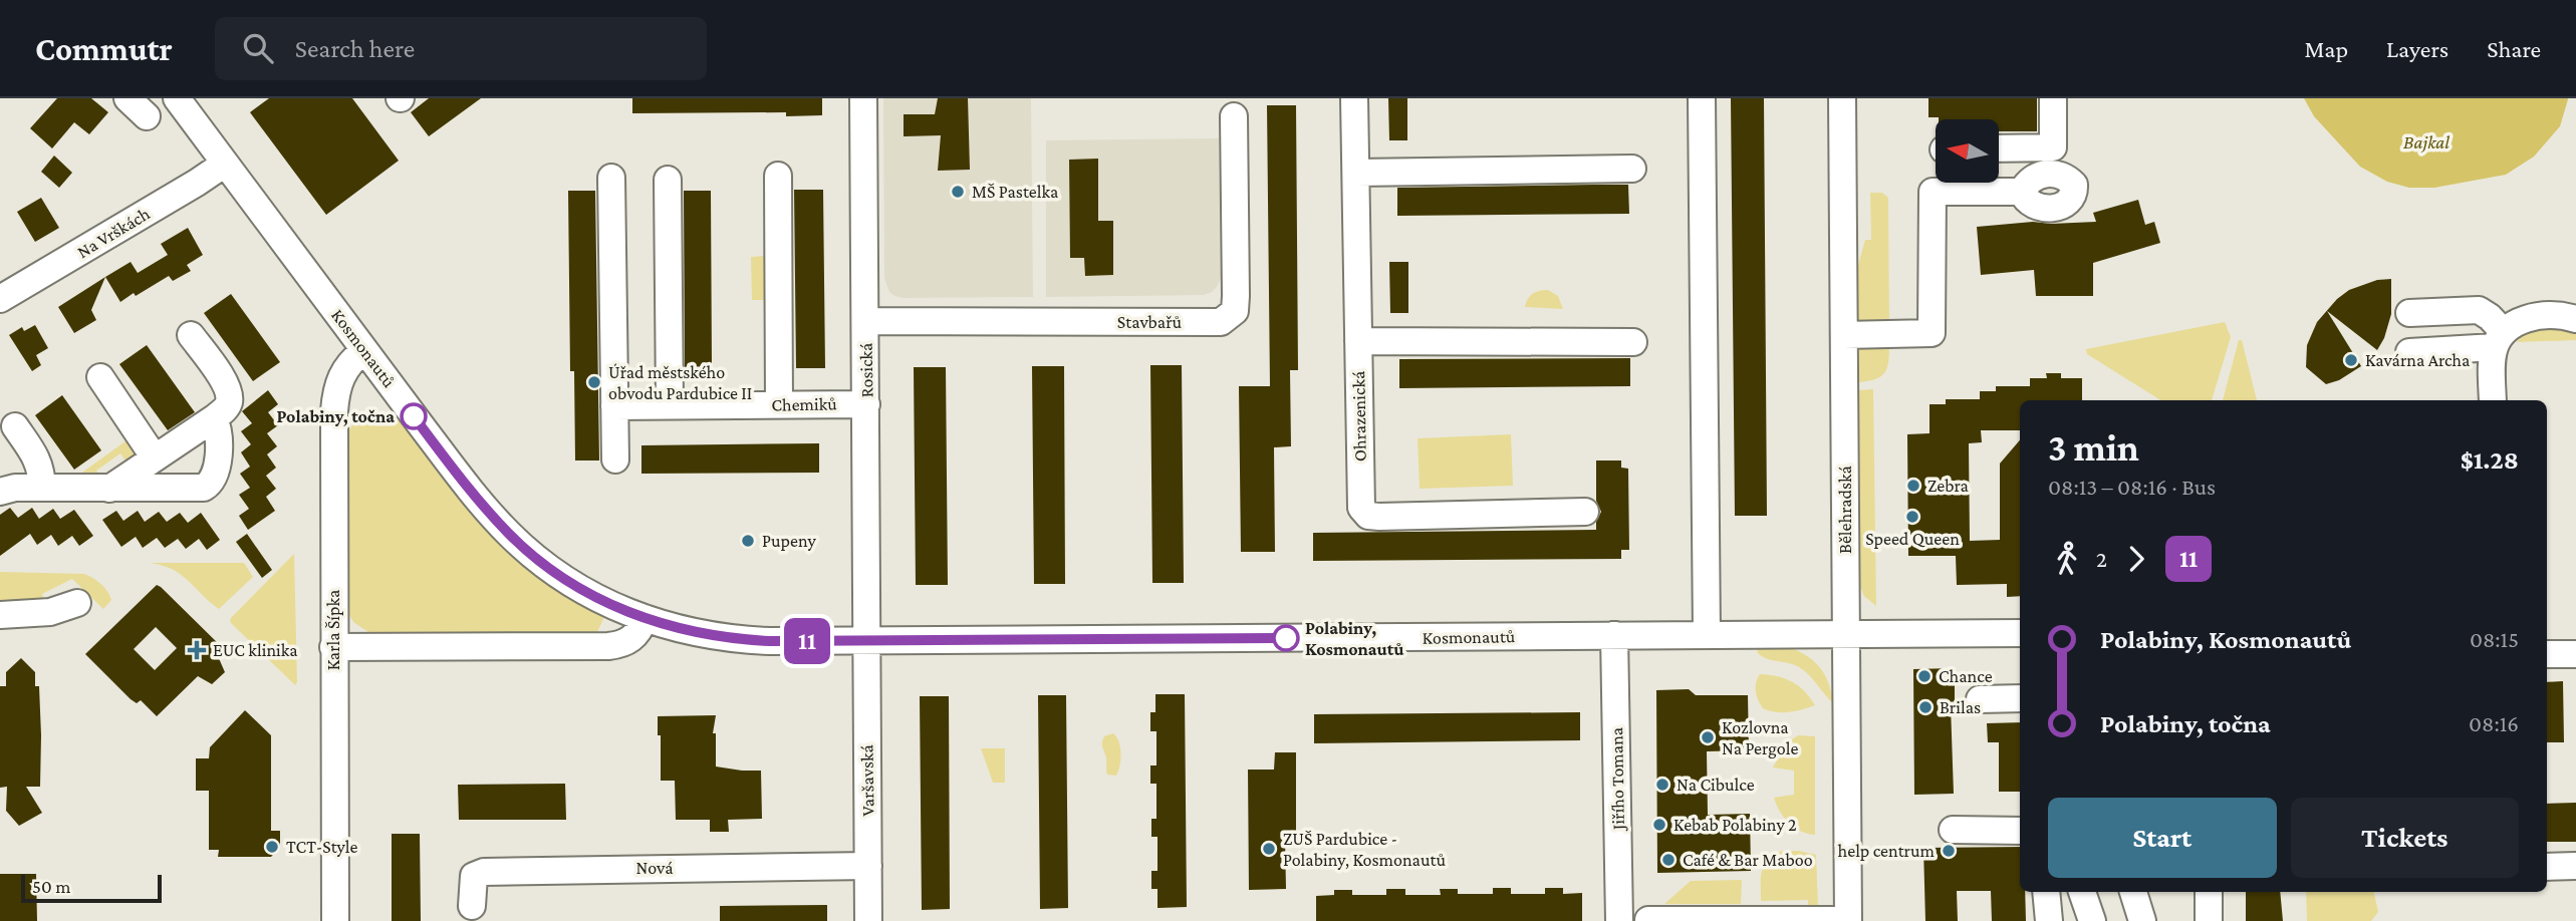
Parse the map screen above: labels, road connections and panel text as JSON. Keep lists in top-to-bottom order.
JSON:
{
  "streets": {
    "street": [
      "Na Vrškách",
      "Stavbařů",
      "Kosmonautů",
      "Rosická",
      "Chemiků",
      "Ohrazenická",
      "Bělehradská",
      "Karla Šípka",
      "Jiřího Tomana",
      "Varšavská",
      "Nová"
    ]
  },
  "crossings": [
    ["Na Vrškách", "Kosmonautů"],
    ["Stavbařů", "Rosická"],
    ["Kosmonautů", "Rosická"],
    ["Kosmonautů", "Bělehradská"],
    ["Kosmonautů", "Karla Šípka"],
    ["Kosmonautů", "Jiřího Tomana"],
    ["Kosmonautů", "Varšavská"],
    ["Rosická", "Chemiků"],
    ["Rosická", "Varšavská"],
    ["Varšavská", "Nová"]
  ],
  "water": ["Bajkal"],
  "places": {
    "other": [
      "MŠ Pastelka",
      "Kavárna Archa",
      "Úřad městského obvodu Pardubice II",
      "Polabiny, točna",
      "Zebra",
      "Speed Queen",
      "Pupeny",
      "Polabiny, Kosmonautů",
      "Chance",
      "Brilas",
      "Kozlovna Na Pergole",
      "Na Cibulce",
      "Kebab Polabiny 2",
      "TCT-Style",
      "ZUŠ Pardubice - Polabiny, Kosmonautů",
      "help centrum",
      "Café & Bar Maboo"
    ],
    "health": ["EUC klinika"]
  },
  "lines": ["bus line 11"],
  "scale_bar": "50 m",
  "north": "left",
  "page": {
    "header": "Commutr",
    "search": "Search here",
    "nav": ["Map", "Layers", "Share"],
    "on_map": "11",
    "heading": ["3 min", "08:13 – 08:16 · Bus", "$1.28"],
    "legs": ["2", "11"],
    "list": [
      {
        "name": "Polabiny, Kosmonautů",
        "value": "08:15"
      },
      {
        "name": "Polabiny, točna",
        "value": "08:16"
      }
    ],
    "buttons": ["Start", "Tickets"],
    "scale": "50 m"
  }
}
